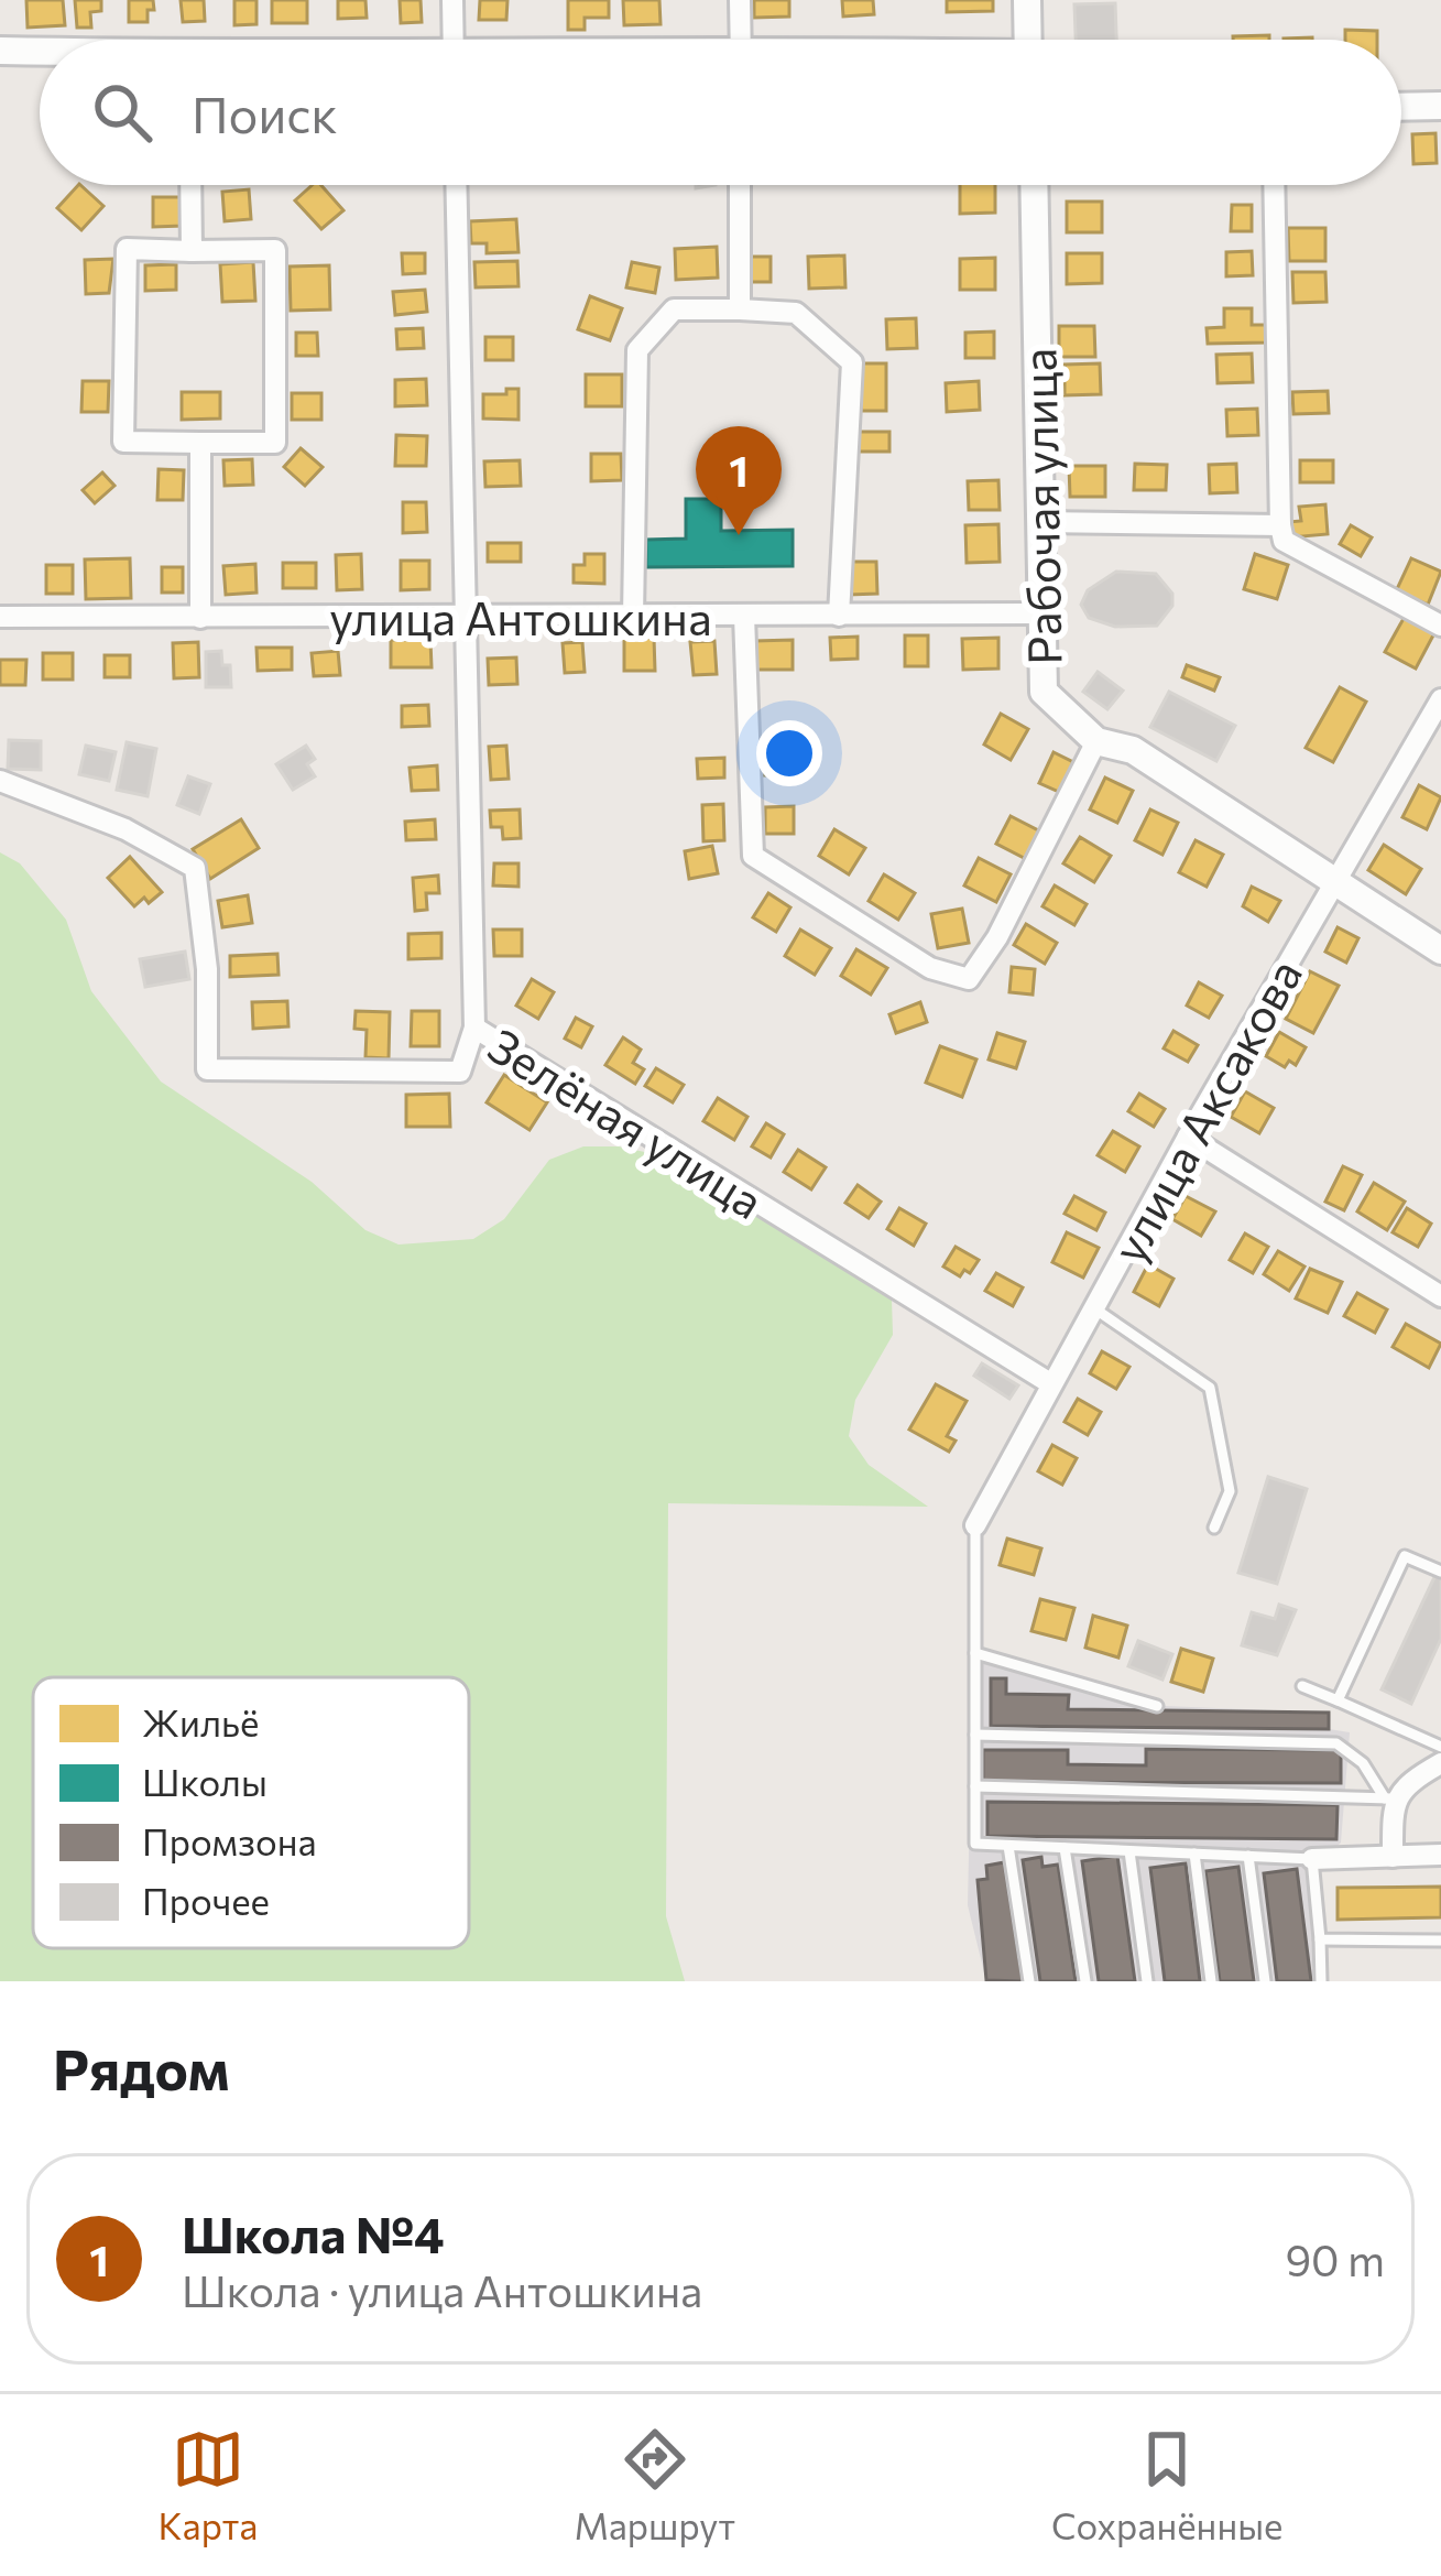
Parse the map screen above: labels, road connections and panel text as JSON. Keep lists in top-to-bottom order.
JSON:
{
  "streets": {
    "street": [
      "Рабочая улица",
      "улица Антошкина",
      "улица Аксакова",
      "Зелёная улица"
    ]
  },
  "crossings": [
    ["Рабочая улица", "улица Антошкина"],
    ["Рабочая улица", "улица Аксакова"],
    ["улица Аксакова", "Зелёная улица"]
  ],
  "legend": [
    "Жильё",
    "Школы",
    "Промзона",
    "Прочее"
  ],
  "page": {
    "search": "Поиск",
    "pins": "1",
    "heading": "Рядом",
    "list": [
      {
        "mark": "1",
        "name": "Школа №4",
        "note": "Школа · улица Антошкина",
        "value": "90 m"
      }
    ],
    "nav": ["Карта", "Маршрут", "Сохранённые"]
  }
}
